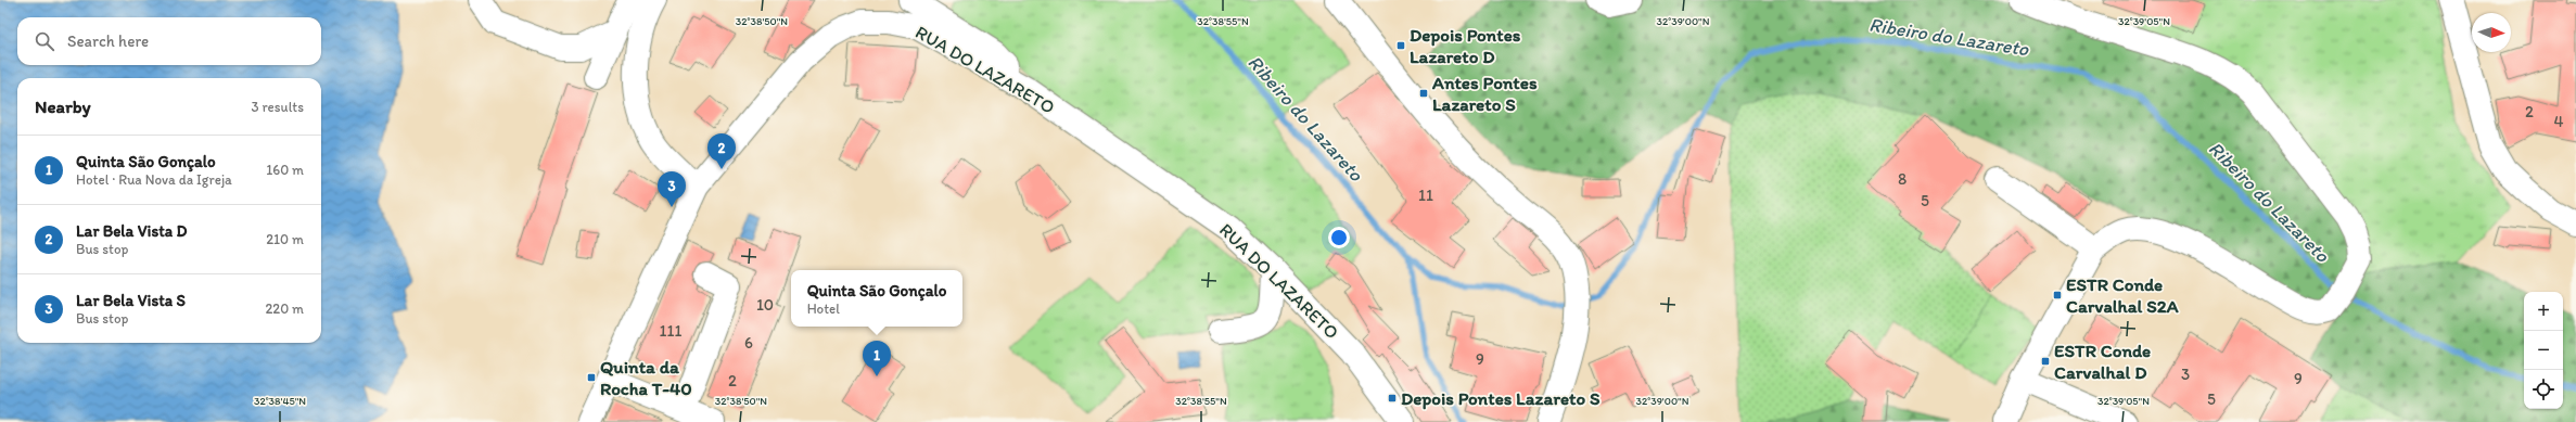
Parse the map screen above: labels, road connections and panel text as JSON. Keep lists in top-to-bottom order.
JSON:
{
  "streets": {
    "street": ["RUA DO LAZARETO"]
  },
  "water": ["Ribeiro do Lazareto"],
  "places": {
    "transit": [
      "Depois Pontes Lazareto D",
      "Antes Pontes Lazareto S",
      "ESTR Conde Carvalhal S2A",
      "ESTR Conde Carvalhal D",
      "Quinta da Rocha T-40",
      "Depois Pontes Lazareto S"
    ]
  },
  "house_numbers": [
    "2",
    "4",
    "8",
    "11",
    "5",
    "10",
    "111",
    "6",
    "9",
    "3",
    "9",
    "2",
    "5"
  ],
  "north": "right",
  "page": {
    "search": "Search here",
    "heading": ["Nearby", "3 results"],
    "pins": ["2", "3", "1"],
    "list": [
      {
        "mark": "1",
        "name": "Quinta São Gonçalo",
        "note": "Hotel · Rua Nova da Igreja",
        "value": "160 m"
      },
      {
        "mark": "2",
        "name": "Lar Bela Vista D",
        "note": "Bus stop",
        "value": "210 m"
      },
      {
        "mark": "3",
        "name": "Lar Bela Vista S",
        "note": "Bus stop",
        "value": "220 m"
      }
    ],
    "popup": ["Quinta São Gonçalo", "Hotel"],
    "map_buttons": ["+", "−"]
  },
  "coordinates": [
    "32°38'50\"N",
    "32°38'55\"N",
    "32°39'00\"N",
    "32°39'05\"N",
    "32°38'45\"N"
  ]
}
